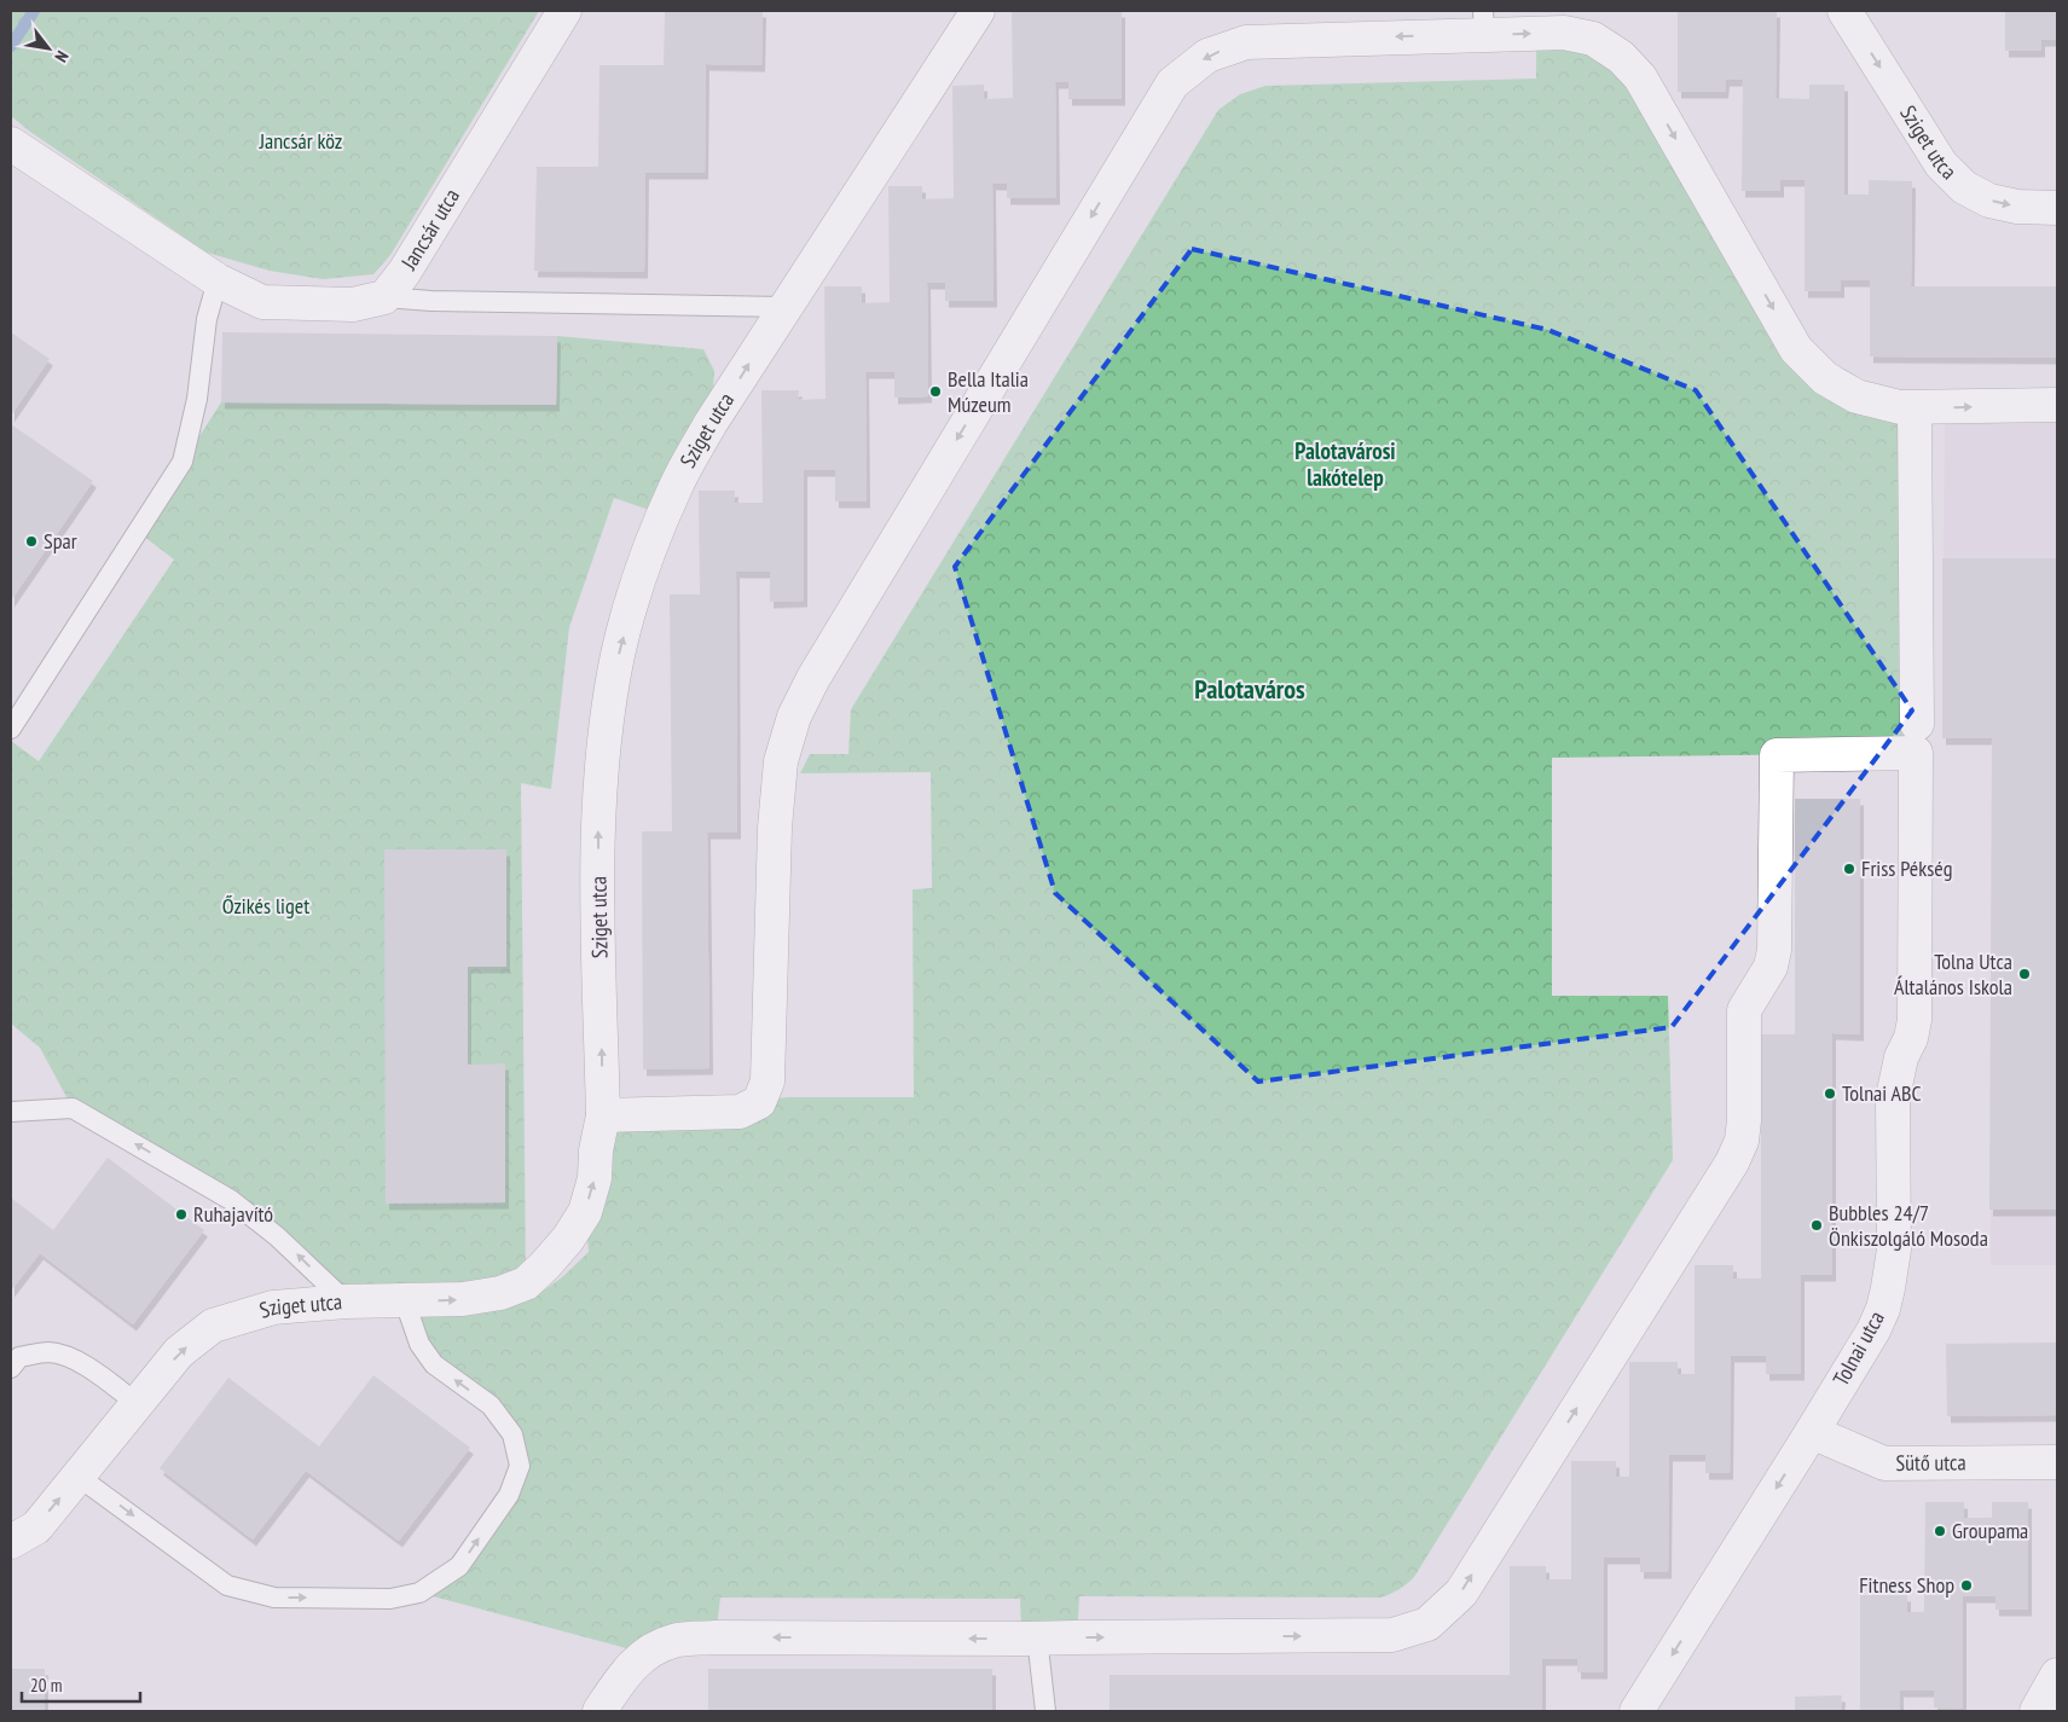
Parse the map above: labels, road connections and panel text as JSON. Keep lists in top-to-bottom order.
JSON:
{
  "streets": {
    "street": [
      "Sziget utca",
      "Jancsár utca",
      "Tolnai utca",
      "Sütő utca"
    ]
  },
  "crossings": [
    ["Tolnai utca", "Sütő utca"]
  ],
  "districts": ["Palotavárosi lakótelep", "Palotaváros"],
  "parks": ["Jancsár köz", "Őzikés liget"],
  "places": [
    "Bella Italia Múzeum",
    "Spar",
    "Friss Pékség",
    "Tolna Utca Általános Iskola",
    "Tolnai ABC",
    "Ruhajavító",
    "Bubbles 24/7 Önkiszolgáló Mosoda",
    "Groupama",
    "Fitness Shop"
  ],
  "scale_bar": "20 m",
  "north": "bottom right"
}
